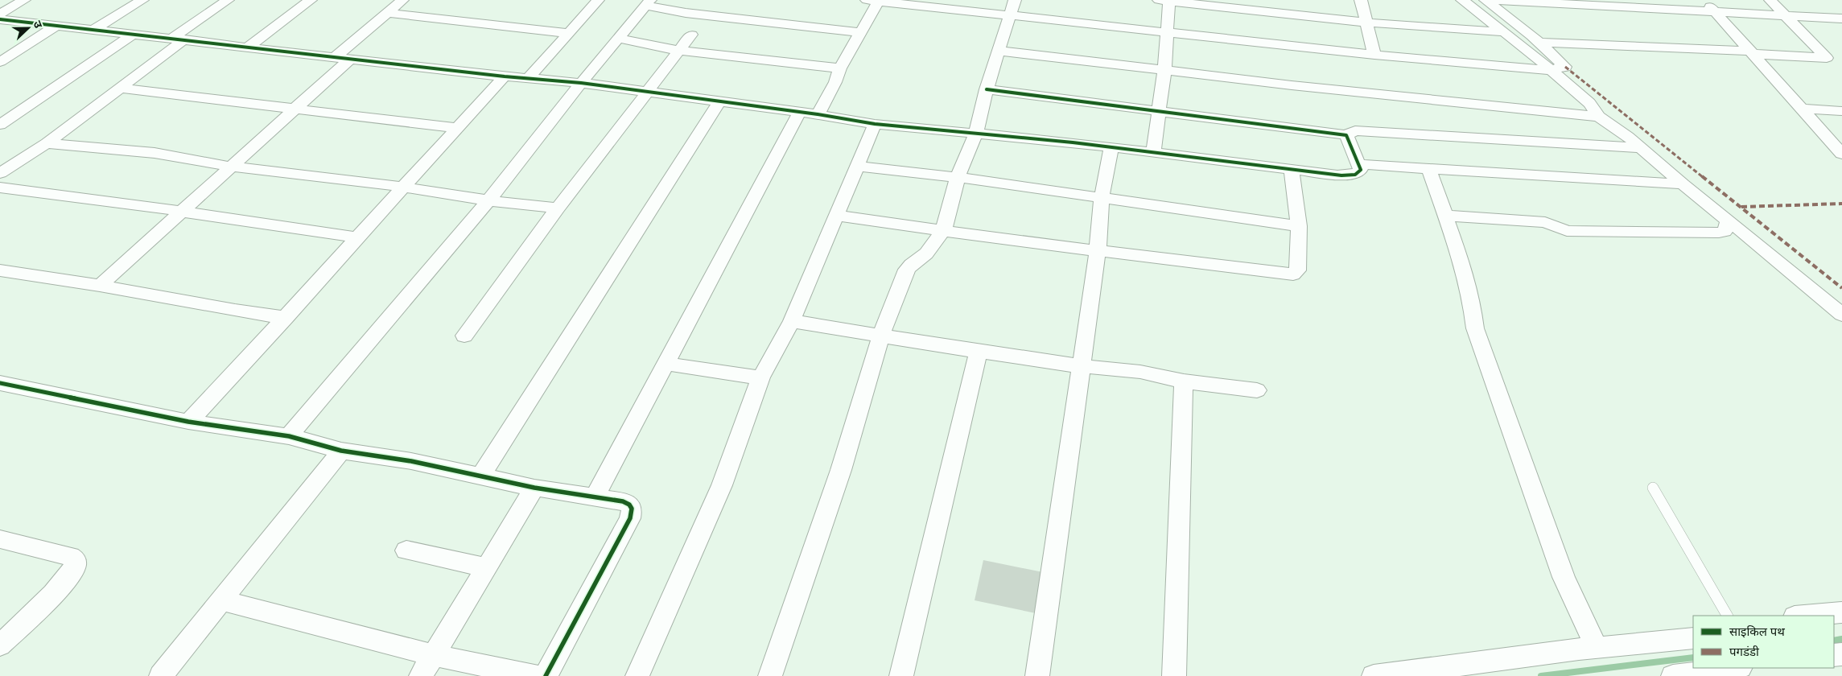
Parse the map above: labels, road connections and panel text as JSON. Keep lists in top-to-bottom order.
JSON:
{
  "legend": ["साइकिल पथ", "पगडंडी"],
  "north": "right"
}
